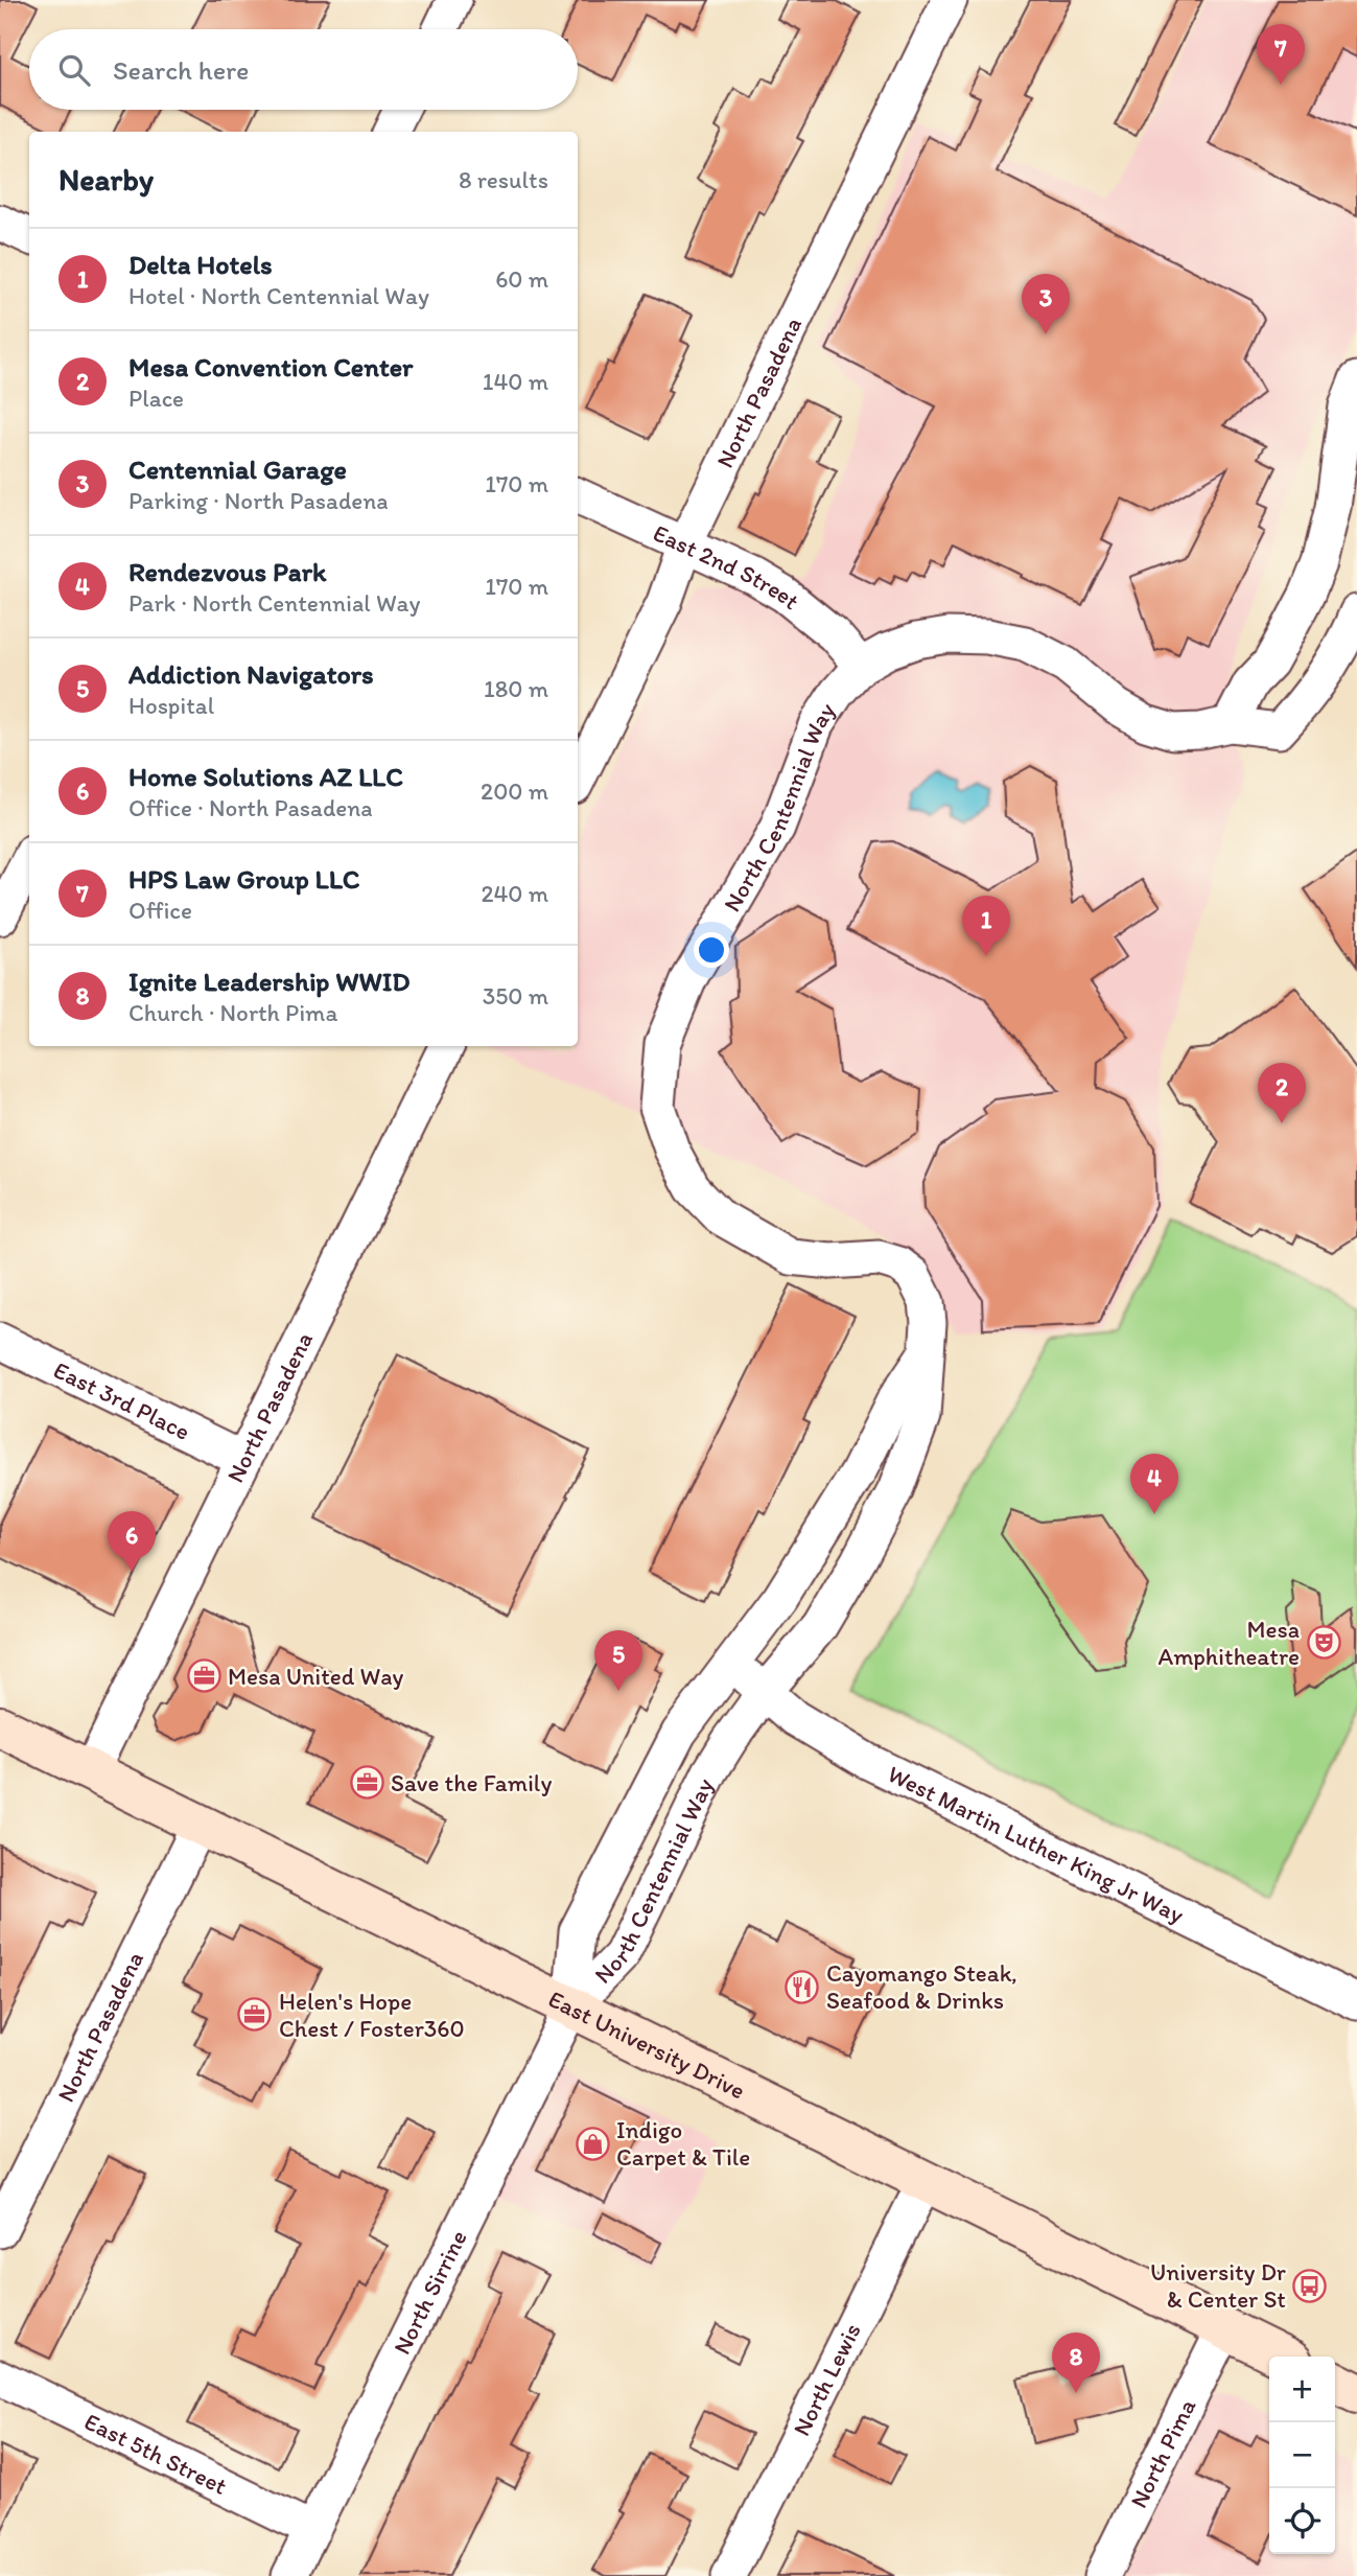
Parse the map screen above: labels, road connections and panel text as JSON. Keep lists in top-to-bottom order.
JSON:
{
  "streets": {
    "main road": ["East University Drive"],
    "street": [
      "North Pasadena",
      "East 2nd Street",
      "North Centennial Way",
      "East 3rd Place",
      "West Martin Luther King Jr Way",
      "North Sirrine",
      "North Lewis",
      "North Pima",
      "East 5th Street"
    ]
  },
  "crossings": [
    ["North Pasadena", "East 2nd Street"],
    ["North Pasadena", "East 3rd Place"],
    ["North Pasadena", "East University Drive"],
    ["East 2nd Street", "North Centennial Way"],
    ["North Centennial Way", "West Martin Luther King Jr Way"],
    ["North Centennial Way", "East University Drive"],
    ["North Centennial Way", "North Sirrine"],
    ["East University Drive", "North Sirrine"],
    ["East University Drive", "North Lewis"],
    ["East University Drive", "North Pima"],
    ["North Sirrine", "East 5th Street"]
  ],
  "places": {
    "theatre": ["Mesa Amphitheatre"],
    "office": ["Mesa United Way", "Save the Family", "Helen's Hope Chest / Foster360"],
    "restaurant": ["Cayomango Steak, Seafood & Drinks"],
    "shop": ["Indigo Carpet & Tile"],
    "bus stop": ["University Dr & Center St"]
  },
  "page": {
    "pins": [
      "7",
      "3",
      "1",
      "2",
      "4",
      "6",
      "5",
      "8"
    ],
    "search": "Search here",
    "heading": ["Nearby", "8 results"],
    "list": [
      {
        "mark": "1",
        "name": "Delta Hotels",
        "note": "Hotel · North Centennial Way",
        "value": "60 m"
      },
      {
        "mark": "2",
        "name": "Mesa Convention Center",
        "note": "Place",
        "value": "140 m"
      },
      {
        "mark": "3",
        "name": "Centennial Garage",
        "note": "Parking · North Pasadena",
        "value": "170 m"
      },
      {
        "mark": "4",
        "name": "Rendezvous Park",
        "note": "Park · North Centennial Way",
        "value": "170 m"
      },
      {
        "mark": "5",
        "name": "Addiction Navigators",
        "note": "Hospital",
        "value": "180 m"
      },
      {
        "mark": "6",
        "name": "Home Solutions AZ LLC",
        "note": "Office · North Pasadena",
        "value": "200 m"
      },
      {
        "mark": "7",
        "name": "HPS Law Group LLC",
        "note": "Office",
        "value": "240 m"
      },
      {
        "mark": "8",
        "name": "Ignite Leadership WWID",
        "note": "Church · North Pima",
        "value": "350 m"
      }
    ],
    "map_buttons": ["+", "−"]
  }
}
